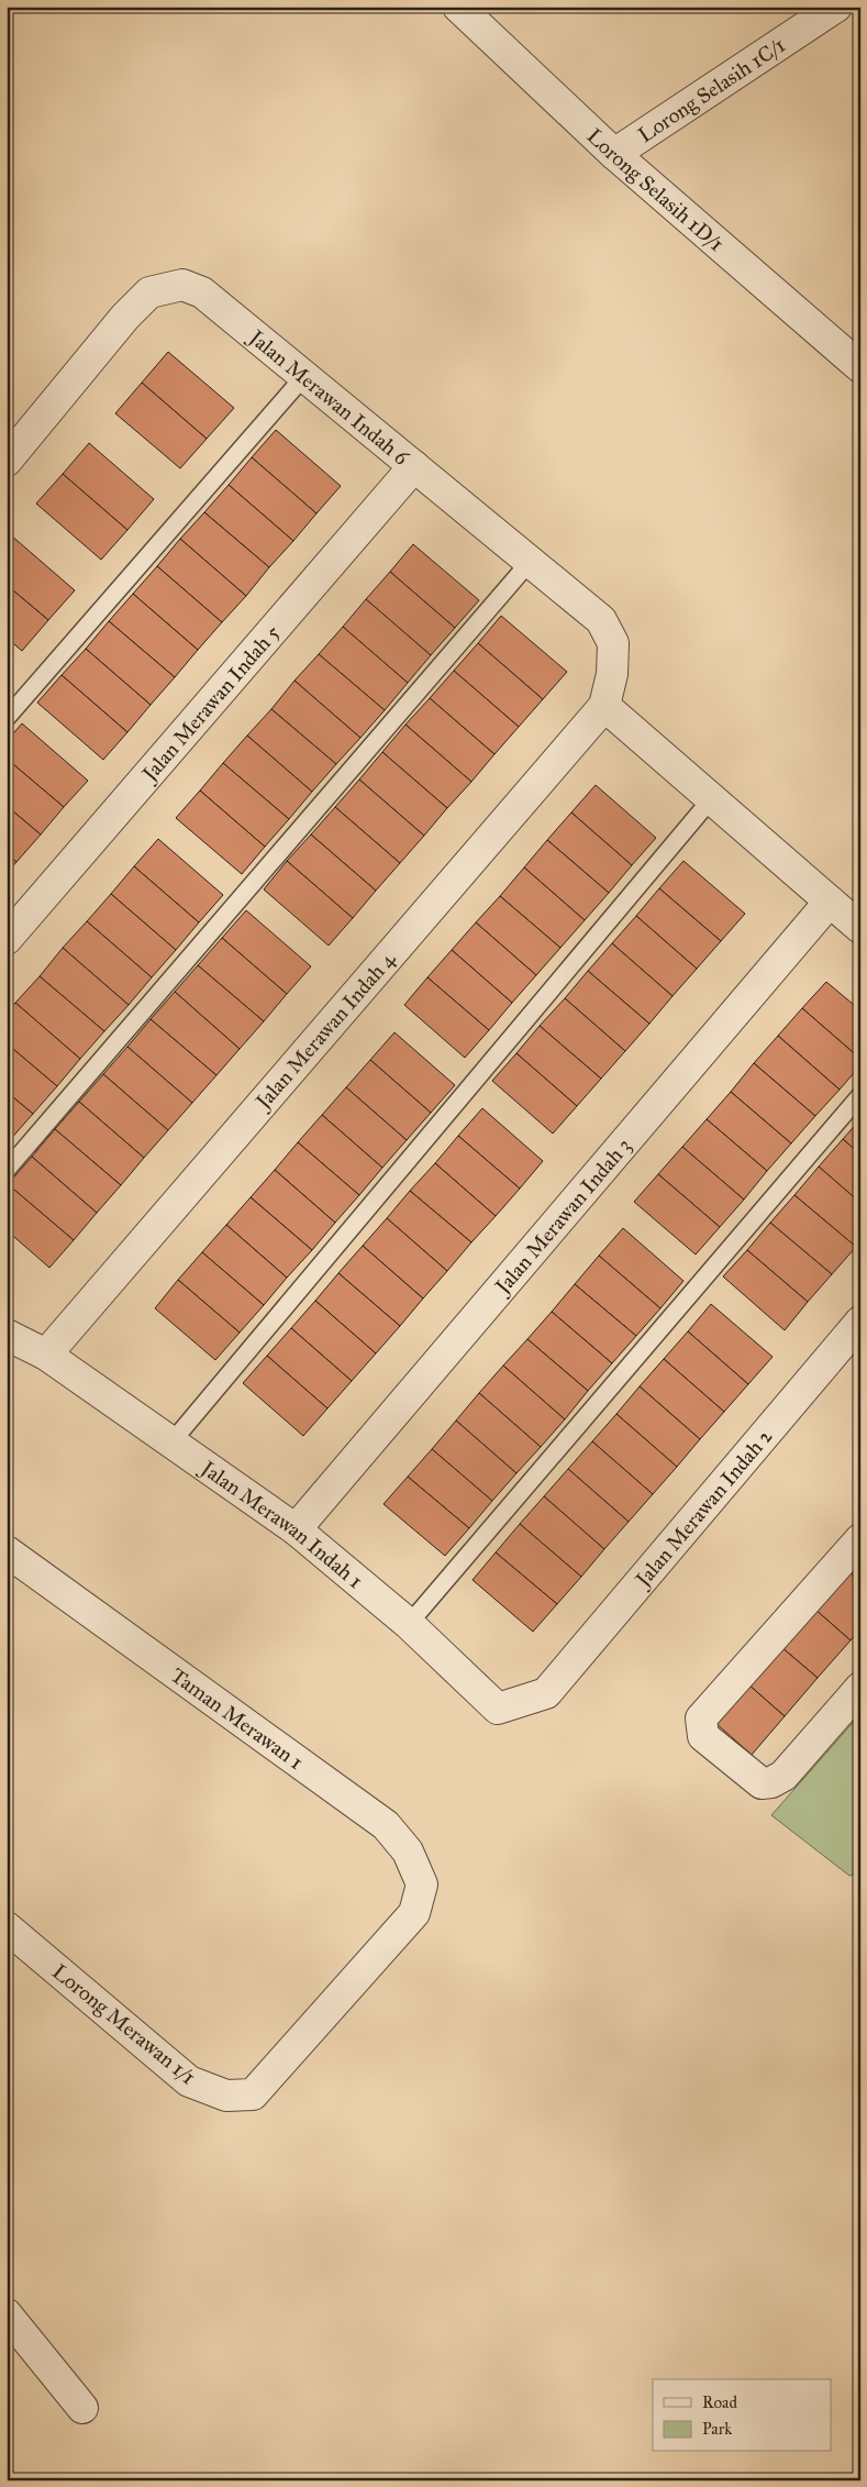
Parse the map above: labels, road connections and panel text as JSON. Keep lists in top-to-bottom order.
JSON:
{
  "streets": {
    "street": [
      "Lorong Selasih 1C/1",
      "Lorong Selasih 1D/1",
      "Jalan Merawan Indah 6",
      "Jalan Merawan Indah 5",
      "Jalan Merawan Indah 4",
      "Jalan Merawan Indah 3",
      "Jalan Merawan Indah 2",
      "Jalan Merawan Indah 1",
      "Taman Merawan 1",
      "Lorong Merawan 1/1"
    ]
  },
  "crossings": [
    ["Lorong Selasih 1C/1", "Lorong Selasih 1D/1"],
    ["Jalan Merawan Indah 6", "Jalan Merawan Indah 5"],
    ["Jalan Merawan Indah 6", "Jalan Merawan Indah 4"],
    ["Jalan Merawan Indah 4", "Jalan Merawan Indah 1"],
    ["Jalan Merawan Indah 3", "Jalan Merawan Indah 1"],
    ["Jalan Merawan Indah 2", "Jalan Merawan Indah 1"],
    ["Taman Merawan 1", "Lorong Merawan 1/1"]
  ],
  "legend": ["Road", "Park"]
}
